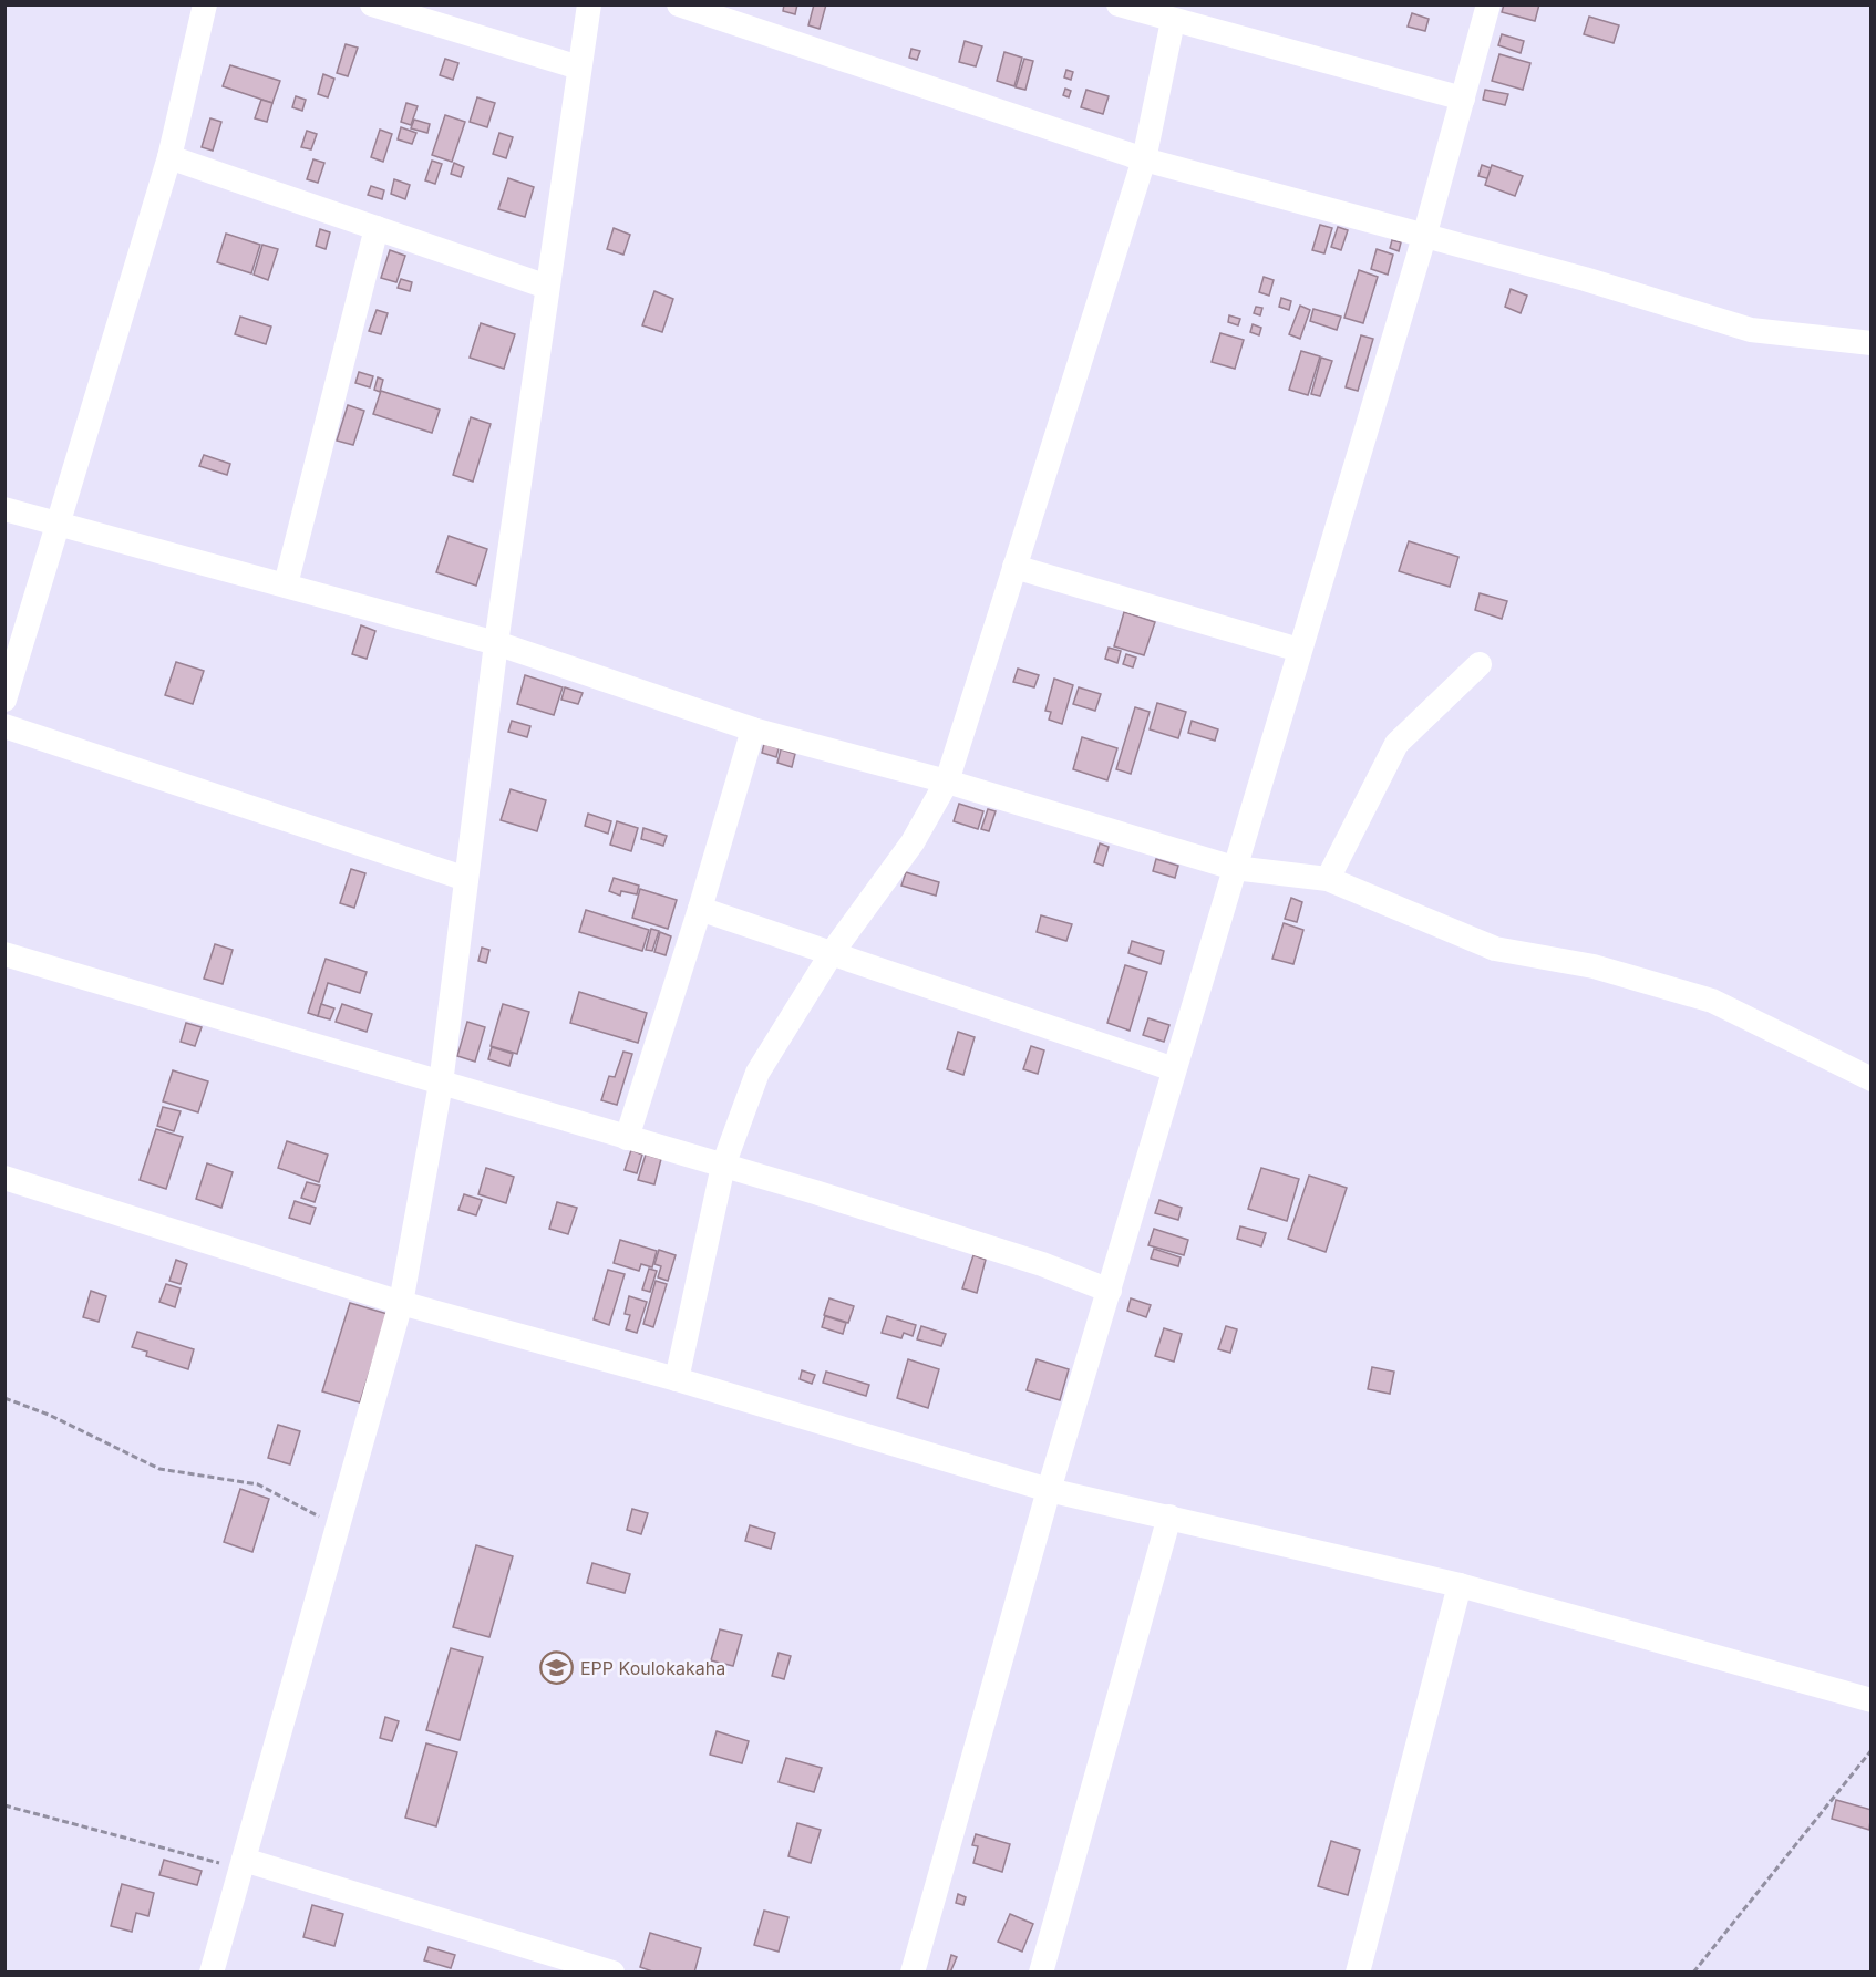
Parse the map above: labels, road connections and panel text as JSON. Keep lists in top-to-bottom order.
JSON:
{
  "places": {
    "school or university": ["EPP Koulokakaha"]
  }
}
